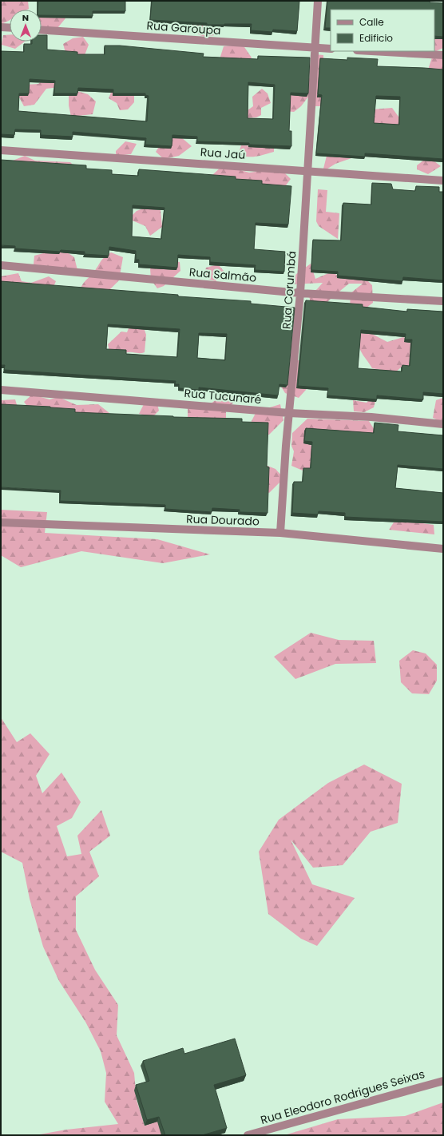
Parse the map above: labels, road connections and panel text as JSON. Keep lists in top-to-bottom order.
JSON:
{
  "streets": {
    "street": [
      "Rua Garoupa",
      "Rua Jaú",
      "Rua Salmão",
      "Rua Corumbá",
      "Rua Tucunaré",
      "Rua Dourado",
      "Rua Eleodoro Rodrigues Seixas"
    ]
  },
  "crossings": [
    ["Rua Garoupa", "Rua Corumbá"],
    ["Rua Jaú", "Rua Corumbá"],
    ["Rua Salmão", "Rua Corumbá"],
    ["Rua Corumbá", "Rua Tucunaré"],
    ["Rua Corumbá", "Rua Dourado"]
  ],
  "legend": ["Calle", "Edificio"],
  "north": "top"
}
